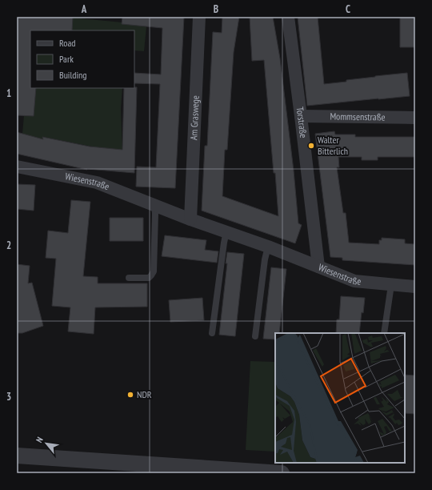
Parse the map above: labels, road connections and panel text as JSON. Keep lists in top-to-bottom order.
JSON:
{
  "streets": {
    "street": [
      "Mommsenstraße",
      "Am Graswege",
      "Torstraße",
      "Wiesenstraße"
    ]
  },
  "crossings": [
    ["Mommsenstraße", "Torstraße"],
    ["Am Graswege", "Wiesenstraße"],
    ["Torstraße", "Wiesenstraße"]
  ],
  "places": ["Walter Bitterlich", "NDR"],
  "legend": ["Road", "Park", "Building"],
  "north": "top left",
  "grid": {
    "columns": ["A", "B", "C"],
    "rows": ["1", "2", "3"]
  }
}
